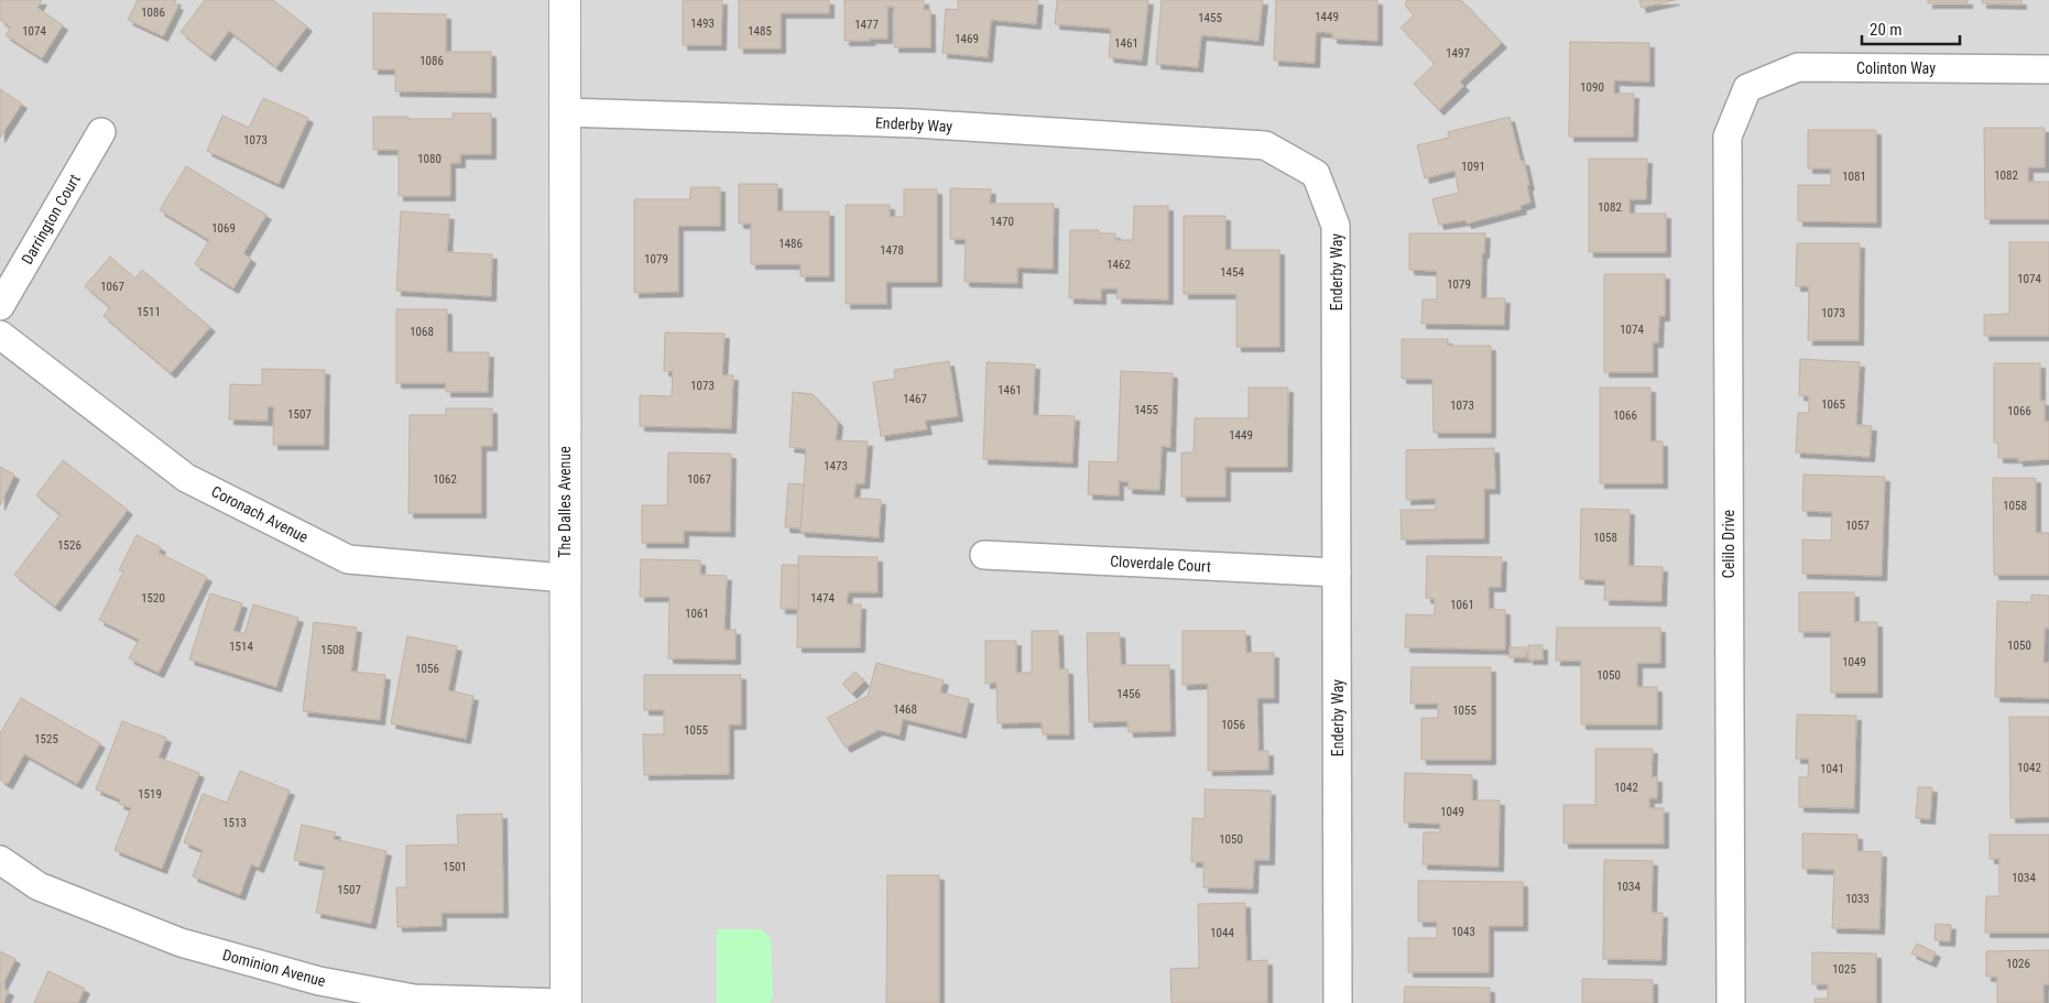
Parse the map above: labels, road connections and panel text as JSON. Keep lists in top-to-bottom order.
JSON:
{
  "streets": {
    "street": [
      "Colinton Way",
      "Enderby Way",
      "Darrington Court",
      "The Dalles Avenue",
      "Coronach Avenue",
      "Celilo Drive",
      "Cloverdale Court",
      "Dominion Avenue"
    ]
  },
  "crossings": [
    ["Colinton Way", "Celilo Drive"],
    ["Enderby Way", "The Dalles Avenue"],
    ["Enderby Way", "Cloverdale Court"],
    ["The Dalles Avenue", "Coronach Avenue"],
    ["The Dalles Avenue", "Dominion Avenue"]
  ],
  "house_numbers": [
    "1086",
    "1449",
    "1455",
    "1493",
    "1477",
    "1074",
    "1485",
    "1469",
    "1461",
    "1497",
    "1086",
    "1090",
    "1073",
    "1080",
    "1091",
    "1082",
    "1081",
    "1082",
    "1470",
    "1069",
    "1486",
    "1478",
    "1079",
    "1462",
    "1454",
    "1074",
    "1079",
    "1067",
    "1511",
    "1073",
    "1074",
    "1068",
    "1073",
    "1461",
    "1467",
    "1065",
    "1073",
    "1455",
    "1066",
    "1507",
    "1066",
    "1449",
    "1473",
    "1062",
    "1067",
    "1058",
    "1057",
    "1058",
    "1526",
    "1520",
    "1474",
    "1061",
    "1061",
    "1050",
    "1514",
    "1508",
    "1049",
    "1056",
    "1050",
    "1456",
    "1468",
    "1055",
    "1056",
    "1055",
    "1525",
    "1042",
    "1041",
    "1042",
    "1519",
    "1049",
    "1513",
    "1050",
    "1501",
    "1034",
    "1034",
    "1507",
    "1033",
    "1043",
    "1044",
    "1026",
    "1025"
  ],
  "scale_bar": "20 m"
}
